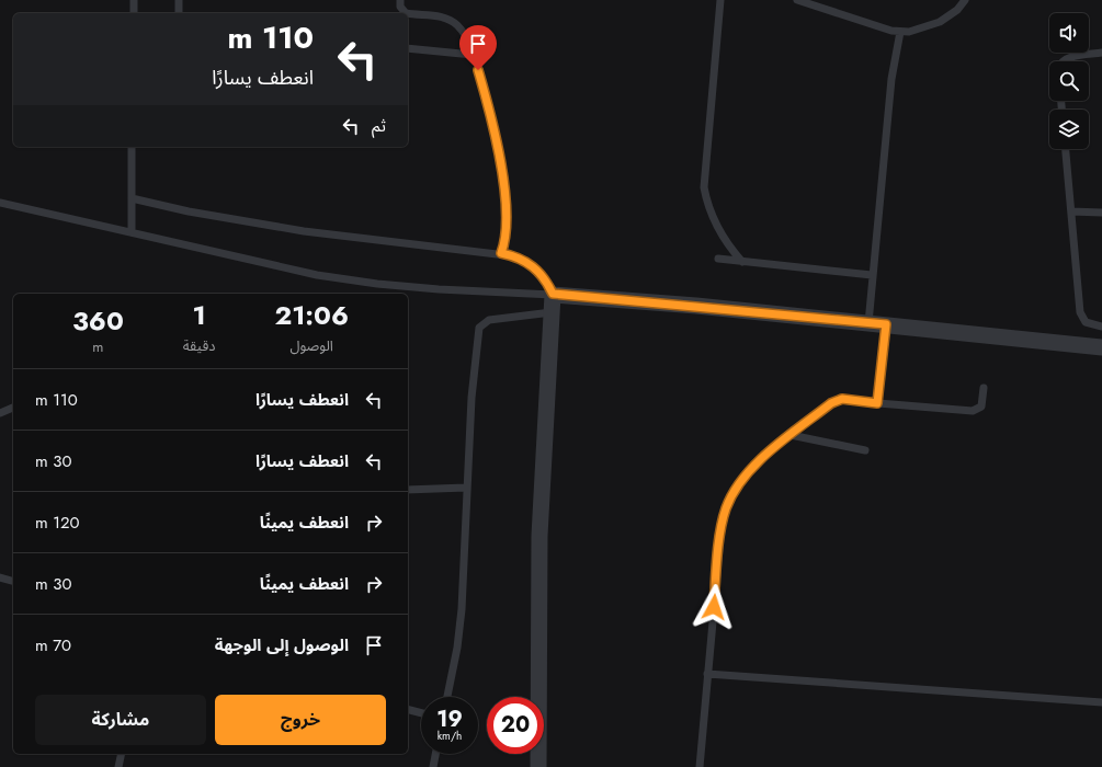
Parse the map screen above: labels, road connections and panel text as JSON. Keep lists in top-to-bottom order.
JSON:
{
  "page": {
    "turn": ["110 m", "انعطف يسارًا"],
    "then": "ثم",
    "eta": [
      "21:06",
      "الوصول",
      "1",
      "دقيقة",
      "360",
      "m"
    ],
    "list": [
      {
        "name": "انعطف يسارًا",
        "value": "110 m"
      },
      {
        "name": "انعطف يسارًا",
        "value": "30 m"
      },
      {
        "name": "انعطف يمينًا",
        "value": "120 m"
      },
      {
        "name": "انعطف يمينًا",
        "value": "30 m"
      },
      {
        "name": "الوصول إلى الوجهة",
        "value": "70 m"
      }
    ],
    "buttons": ["خروج", "مشاركة"],
    "speed": "19 km/h",
    "limit": "20"
  }
}
